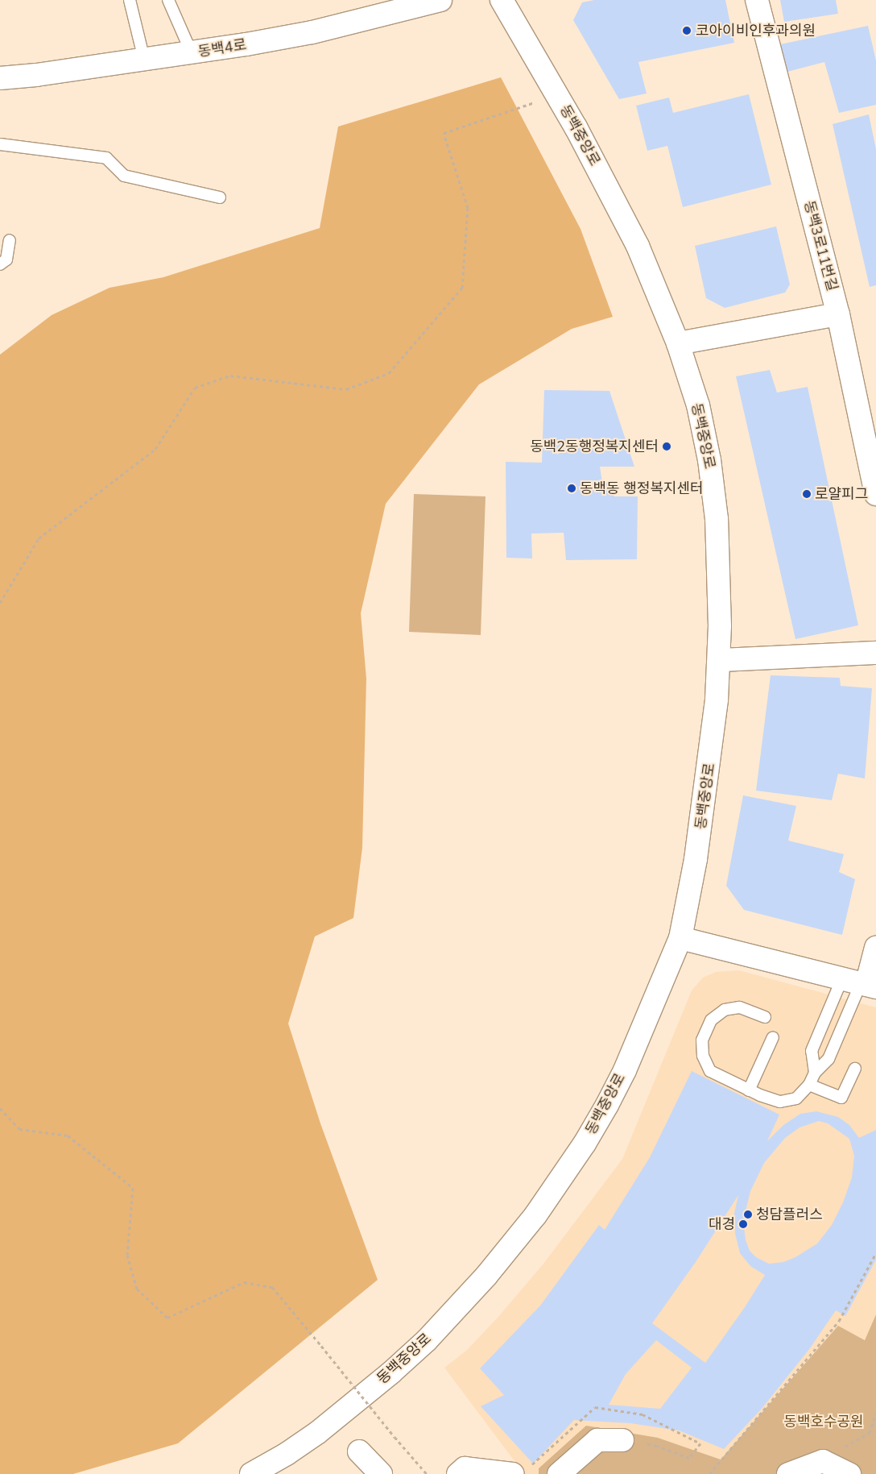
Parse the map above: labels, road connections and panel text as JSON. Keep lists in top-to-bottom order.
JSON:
{
  "streets": {
    "street": ["동백4로", "동백중앙로", "동백3로11번길"]
  },
  "parks": ["동백호수공원"],
  "places": [
    "코아이비인후과의원",
    "동백2동행정복지센터",
    "동백동 행정복지센터",
    "로얄피그",
    "청담플러스",
    "대경"
  ]
}
